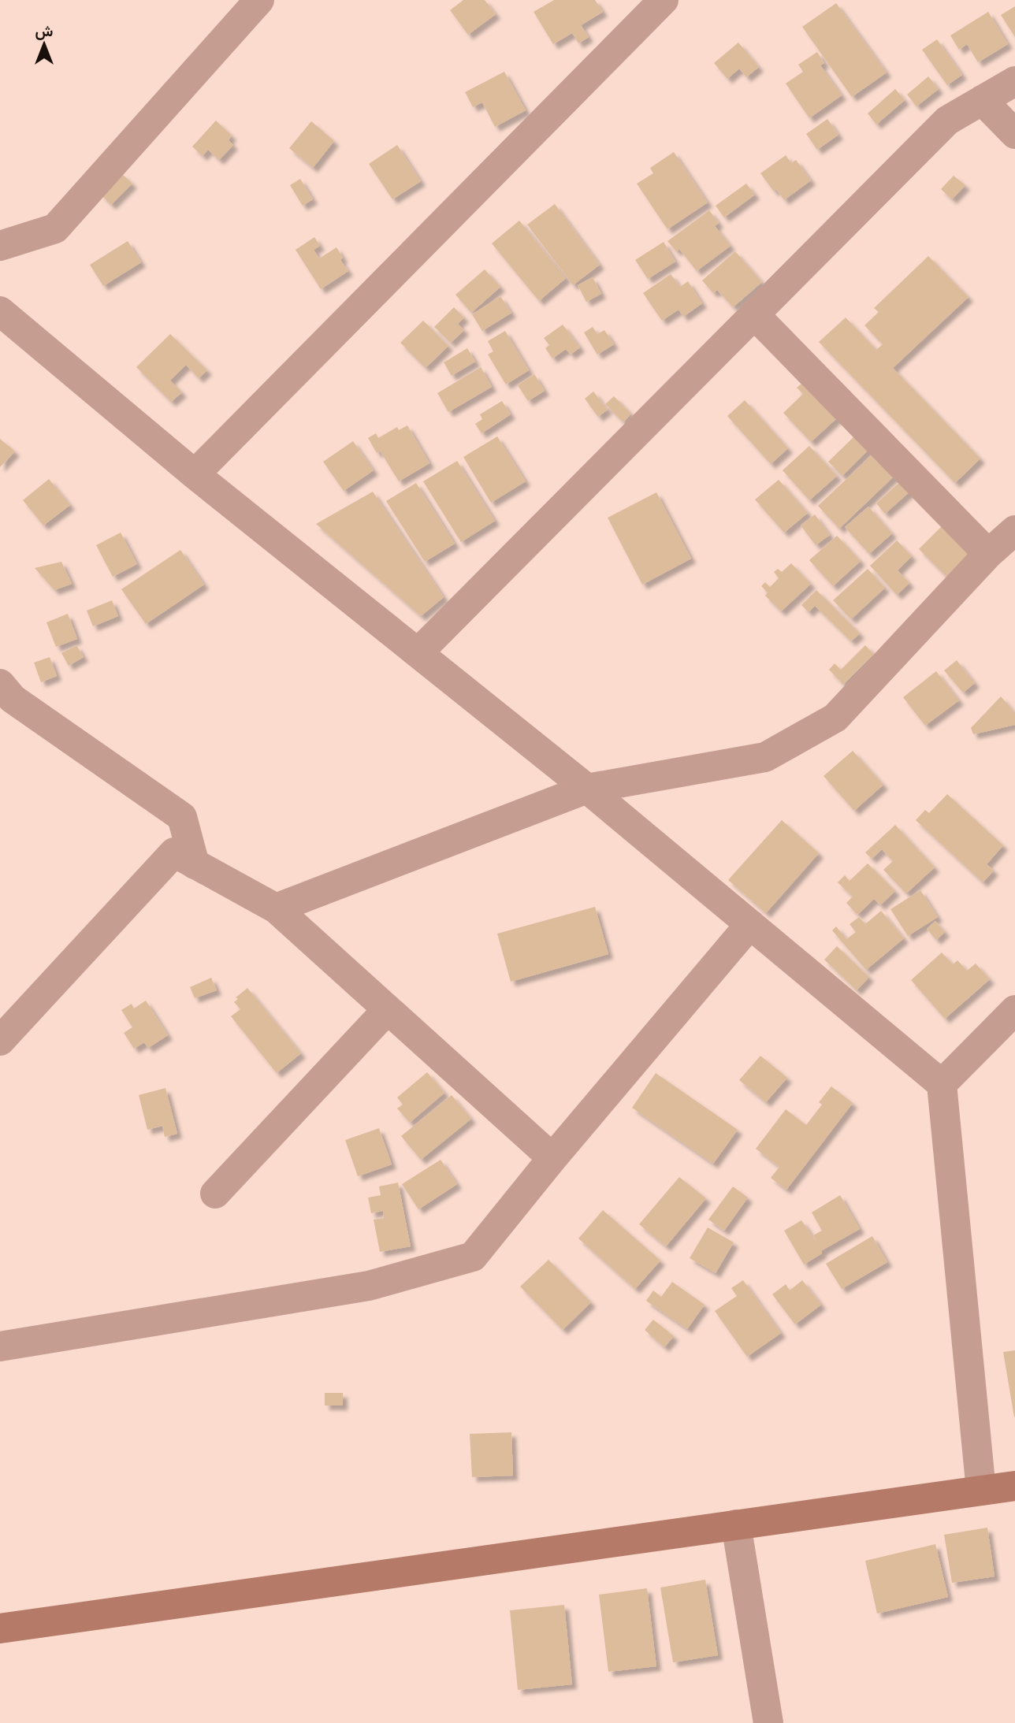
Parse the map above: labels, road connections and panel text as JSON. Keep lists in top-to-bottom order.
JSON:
{
  "north": "top"
}
